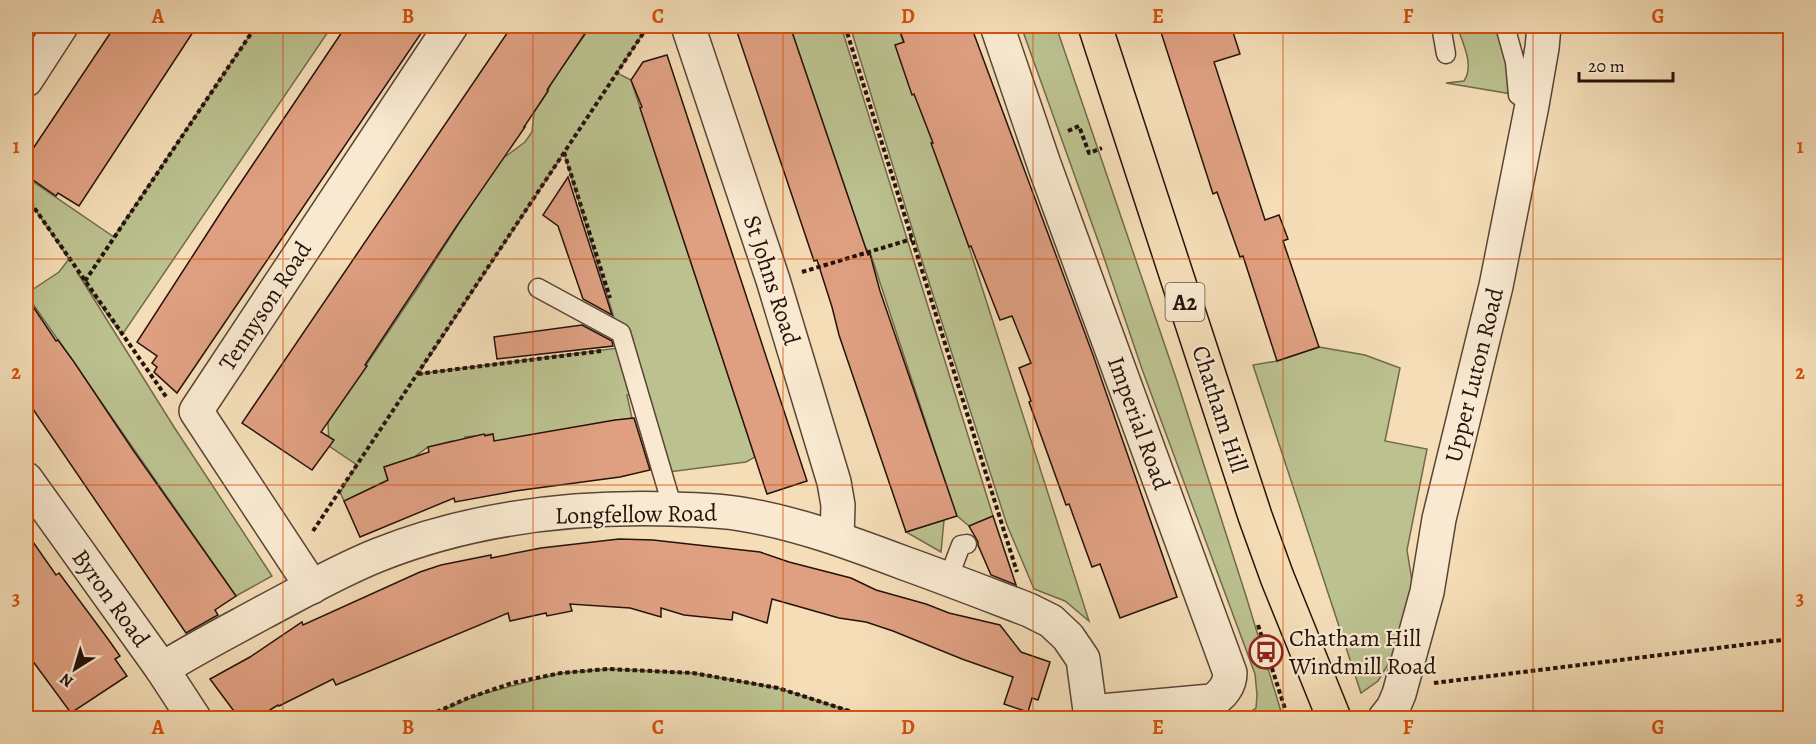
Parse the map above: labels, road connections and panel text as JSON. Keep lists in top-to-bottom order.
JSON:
{
  "streets": {
    "main road": ["A2", "Chatham Hill"],
    "street": [
      "St Johns Road",
      "Tennyson Road",
      "Upper Luton Road",
      "Imperial Road",
      "Longfellow Road",
      "Byron Road"
    ]
  },
  "crossings": [
    ["St Johns Road", "Longfellow Road"],
    ["Imperial Road", "Longfellow Road"],
    ["Longfellow Road", "Byron Road"]
  ],
  "places": {
    "bus stop": ["Chatham Hill Windmill Road"]
  },
  "scale_bar": "20 m",
  "north": "bottom left",
  "grid": {
    "columns": [
      "A",
      "B",
      "C",
      "D",
      "E",
      "F",
      "G"
    ],
    "rows": ["1", "2", "3"]
  }
}
